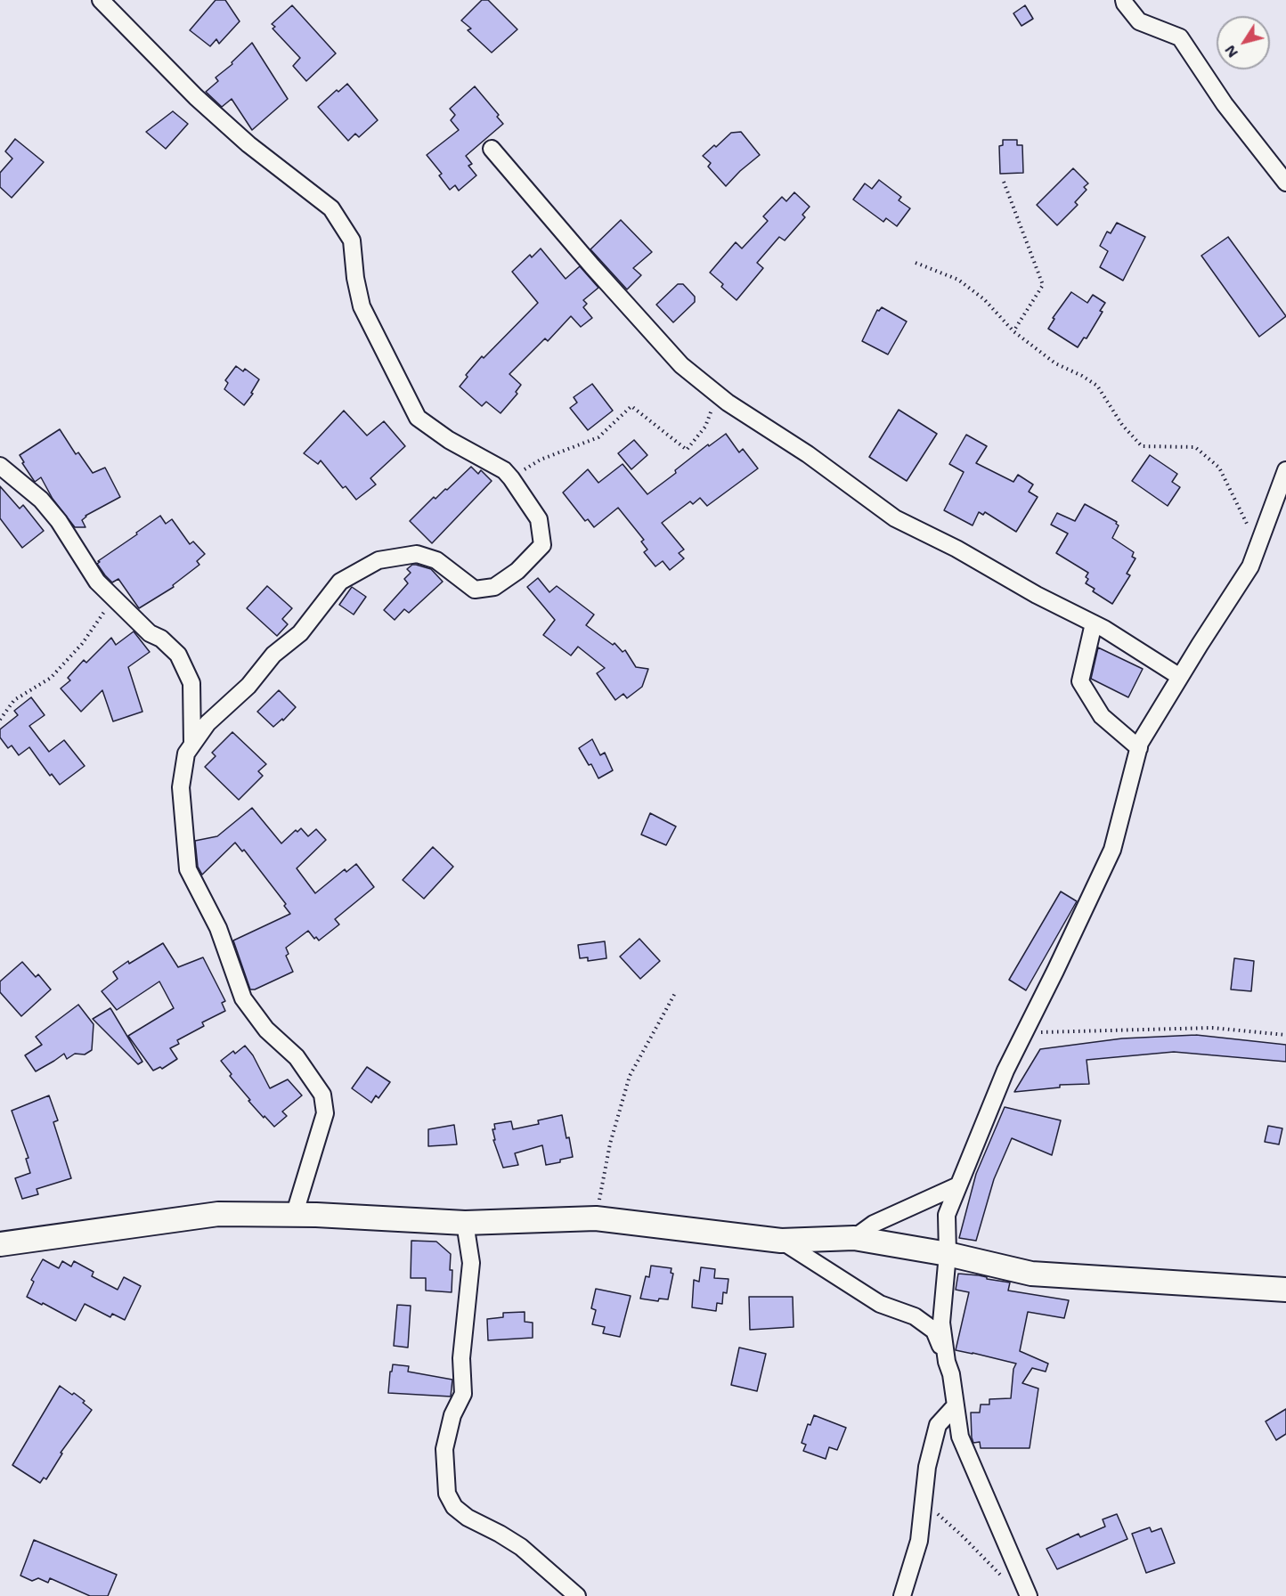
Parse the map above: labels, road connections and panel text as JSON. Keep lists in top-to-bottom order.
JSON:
{
  "north": "bottom left"
}
